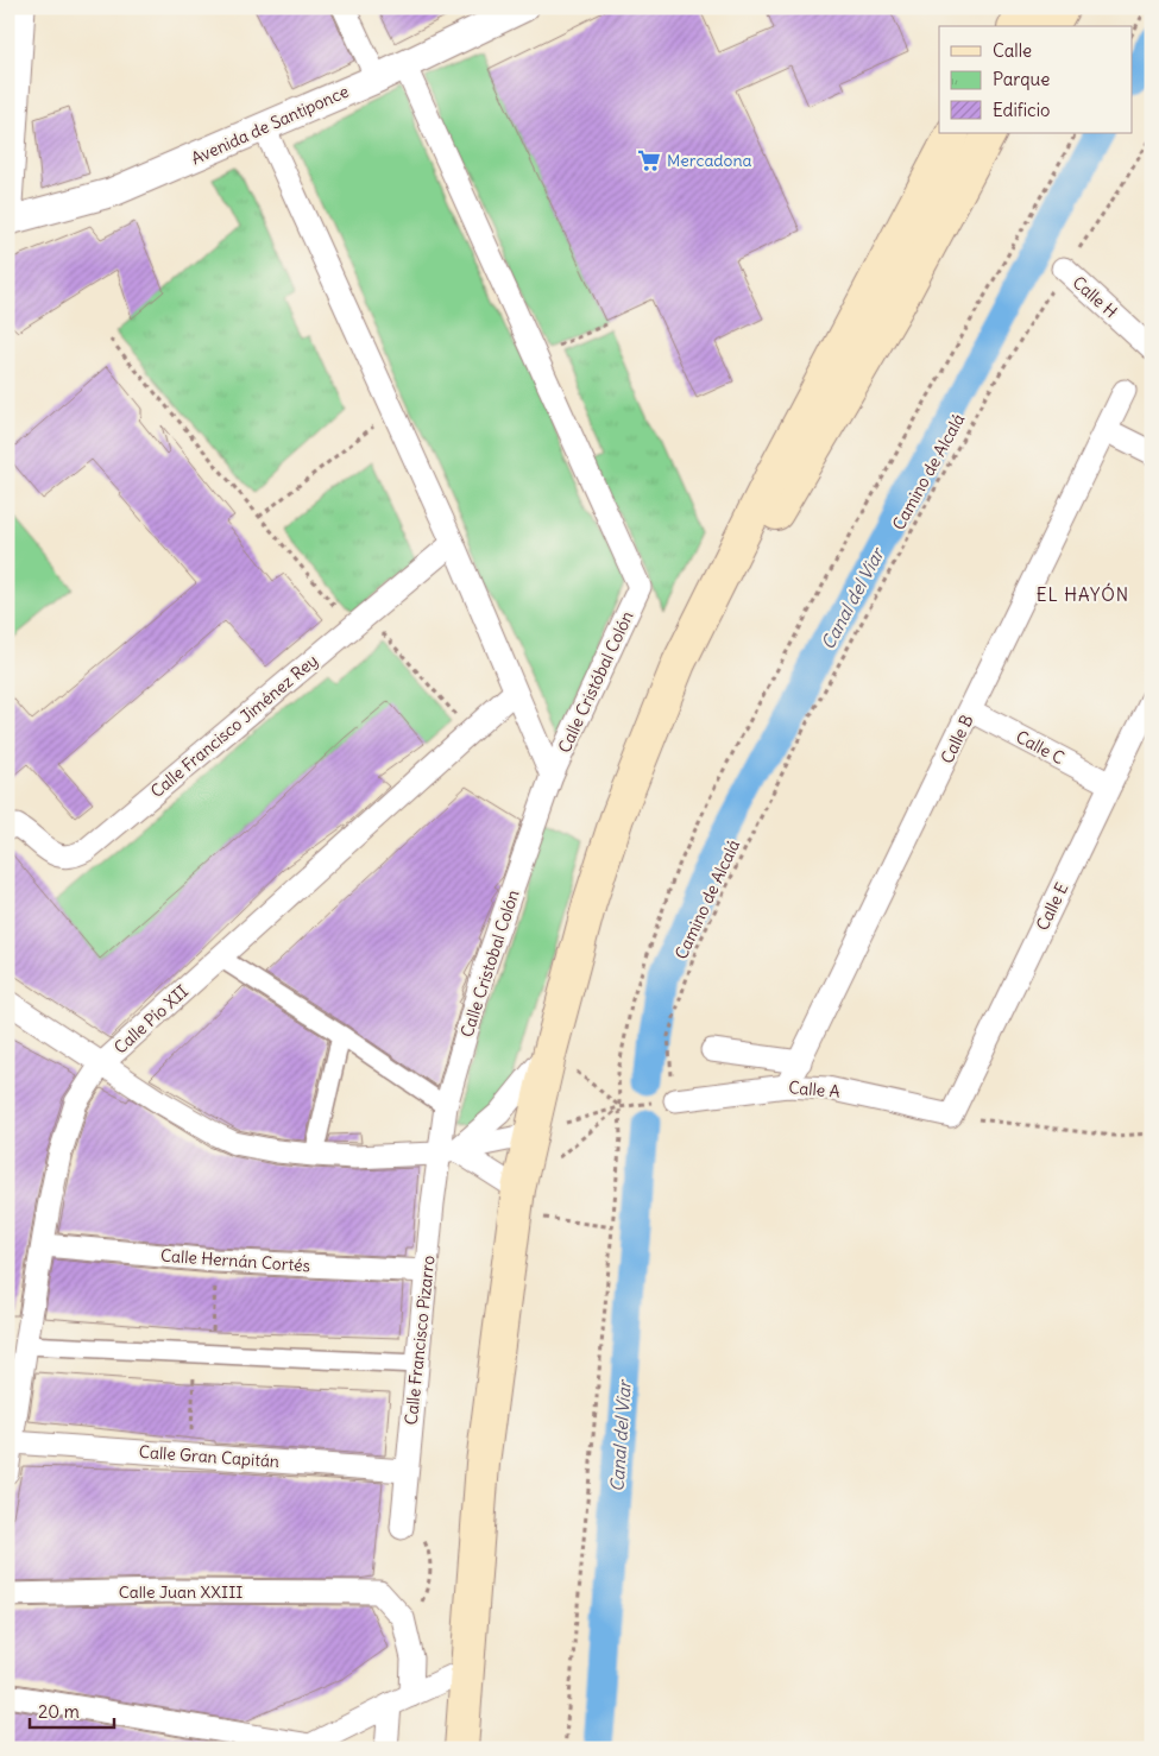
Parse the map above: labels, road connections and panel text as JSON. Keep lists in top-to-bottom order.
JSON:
{
  "streets": {
    "street": [
      "Avenida de Santiponce",
      "Calle H",
      "Calle Cristóbal Colón",
      "Calle Francisco Jiménez Rey",
      "Calle B",
      "Calle C",
      "Calle E",
      "Calle Cristobal Colón",
      "Calle Pío XII",
      "Calle A",
      "Calle Hernán Cortés",
      "Calle Francisco Pizarro",
      "Calle Gran Capitán",
      "Calle Juan XXIII"
    ],
    "path": ["Camino de Alcalá"]
  },
  "crossings": [
    ["Calle H", "Camino de Alcalá"],
    ["Camino de Alcalá", "Calle A"],
    ["Calle Cristóbal Colón", "Calle Cristobal Colón"],
    ["Calle B", "Calle C"],
    ["Calle B", "Calle A"],
    ["Calle C", "Calle E"],
    ["Calle E", "Calle A"],
    ["Calle Cristobal Colón", "Calle Francisco Pizarro"],
    ["Calle Pío XII", "Calle Hernán Cortés"],
    ["Calle Pío XII", "Calle Gran Capitán"],
    ["Calle Hernán Cortés", "Calle Francisco Pizarro"],
    ["Calle Francisco Pizarro", "Calle Gran Capitán"]
  ],
  "districts": ["EL HAYÓN"],
  "water": ["Canal del Viar"],
  "places": {
    "supermarket": ["Mercadona"]
  },
  "legend": ["Calle", "Parque", "Edificio"],
  "scale_bar": "20 m"
}
